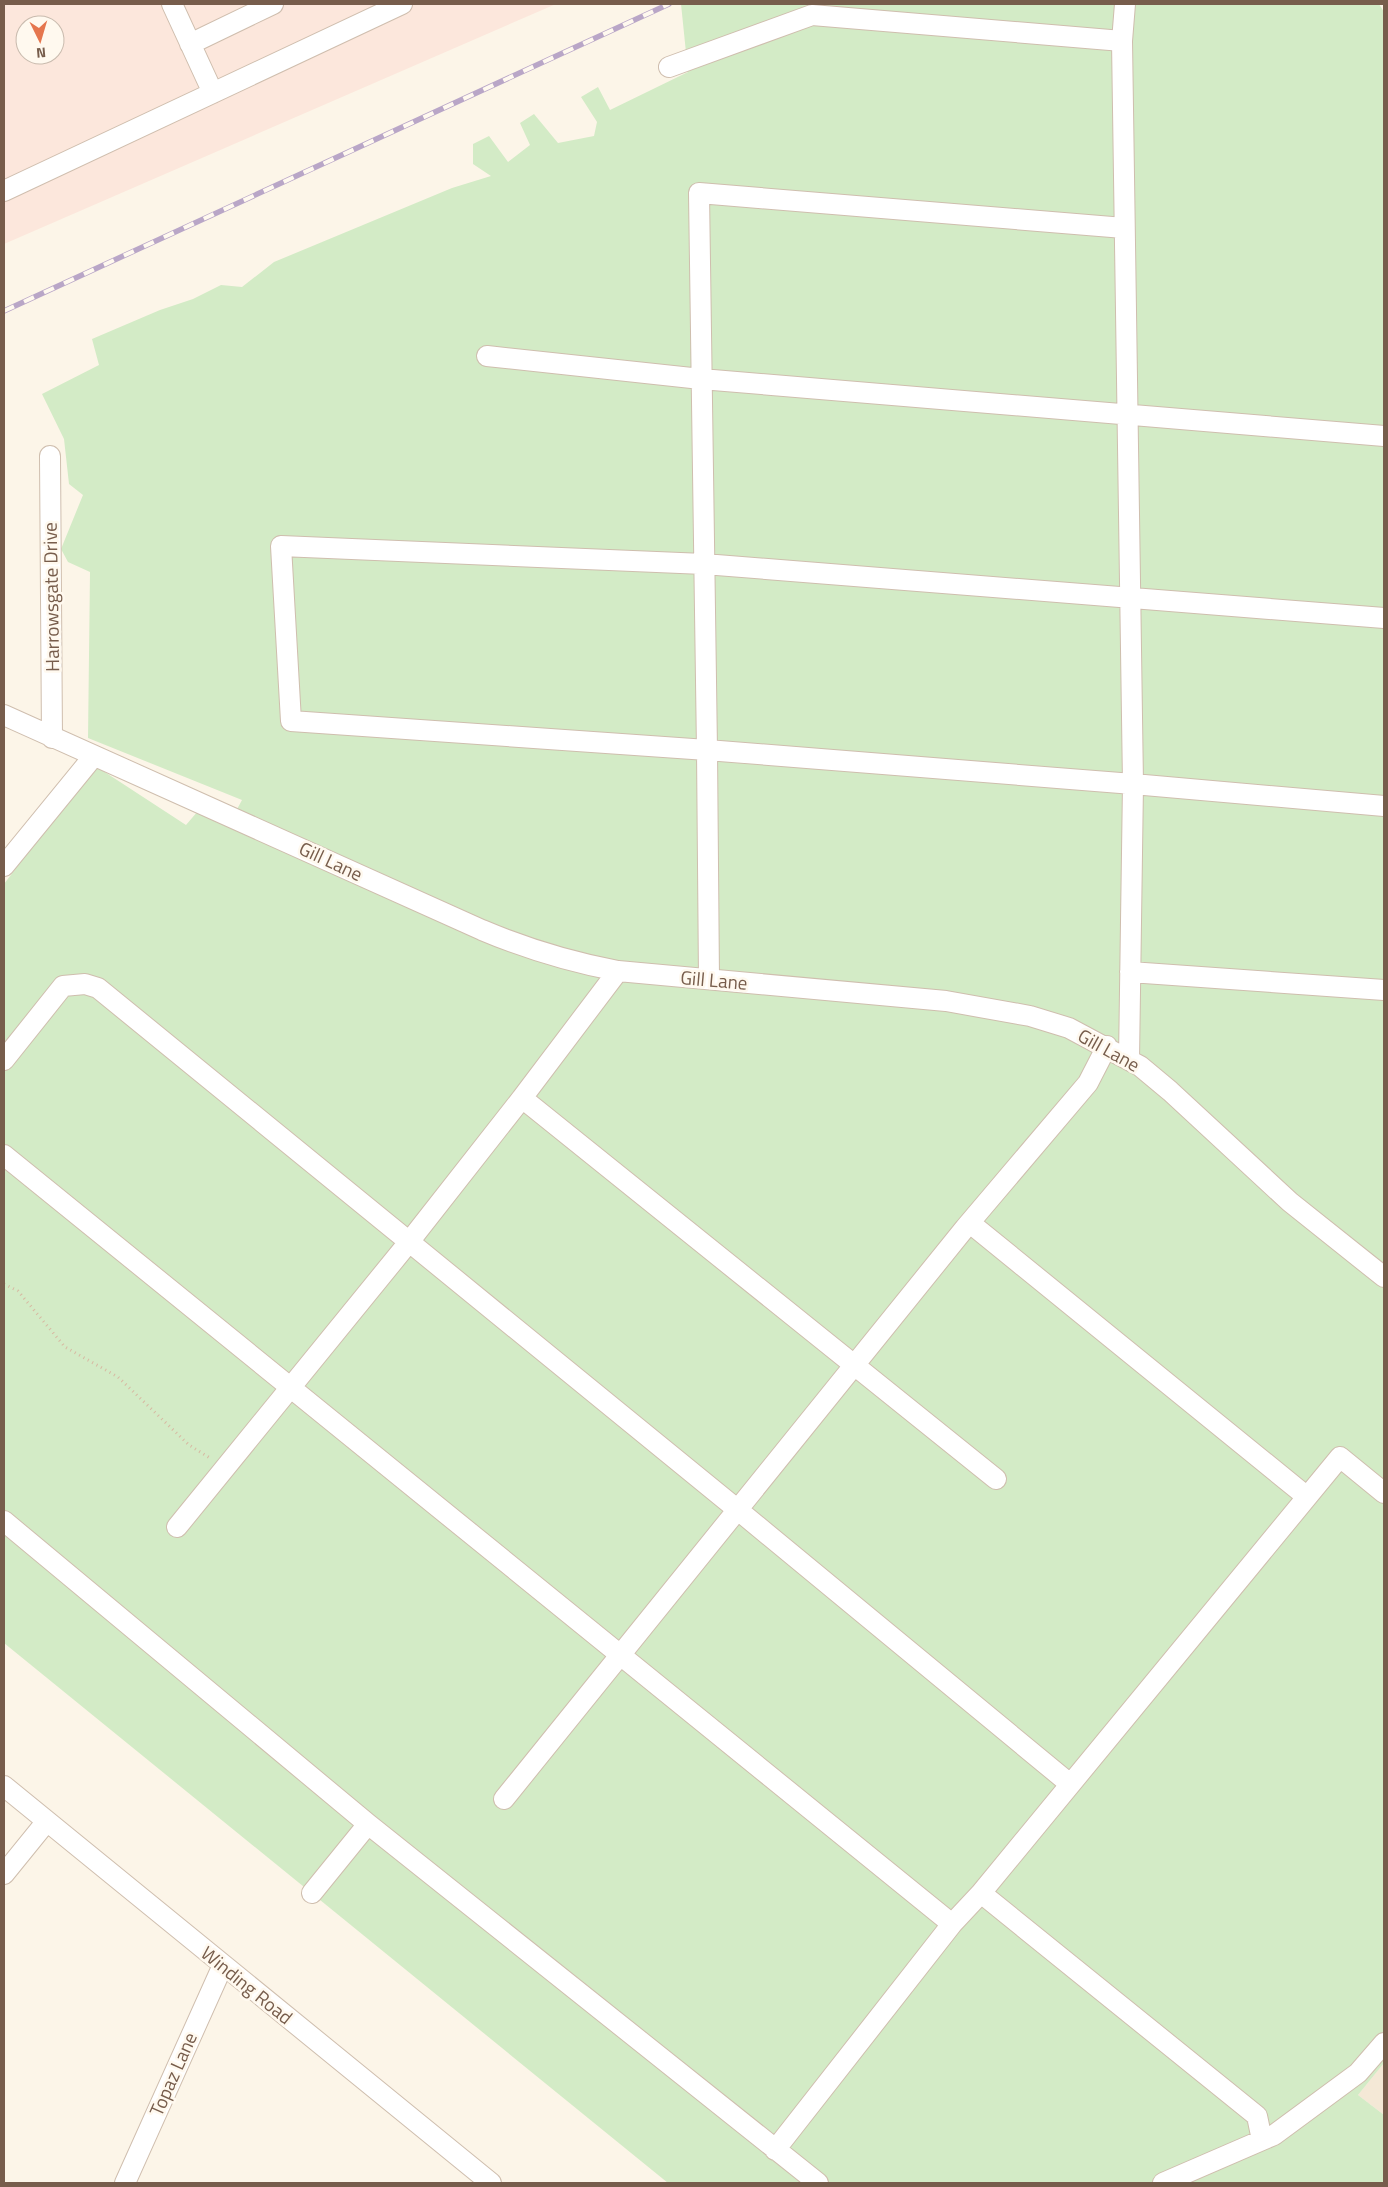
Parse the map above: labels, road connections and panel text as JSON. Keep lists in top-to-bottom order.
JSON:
{
  "streets": {
    "street": [
      "Harrowsgate Drive",
      "Gill Lane",
      "Winding Road",
      "Topaz Lane"
    ]
  },
  "crossings": [
    ["Harrowsgate Drive", "Gill Lane"],
    ["Winding Road", "Topaz Lane"]
  ],
  "north": "bottom"
}
